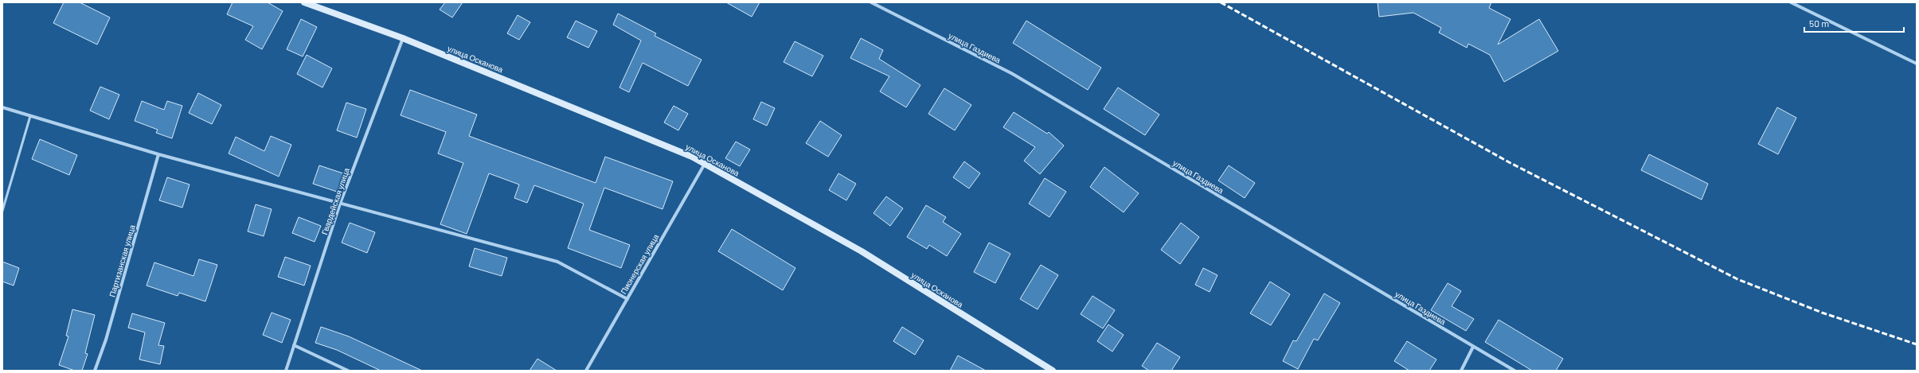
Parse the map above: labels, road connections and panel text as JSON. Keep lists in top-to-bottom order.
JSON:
{
  "streets": {
    "main road": ["улица Осканова"],
    "street": [
      "улица Газдиева",
      "Гвардейская улица",
      "Партизанская улица",
      "Пионерская улица"
    ]
  },
  "crossings": [
    ["улица Осканова", "Гвардейская улица"],
    ["улица Осканова", "Пионерская улица"]
  ],
  "scale_bar": "50 m"
}
